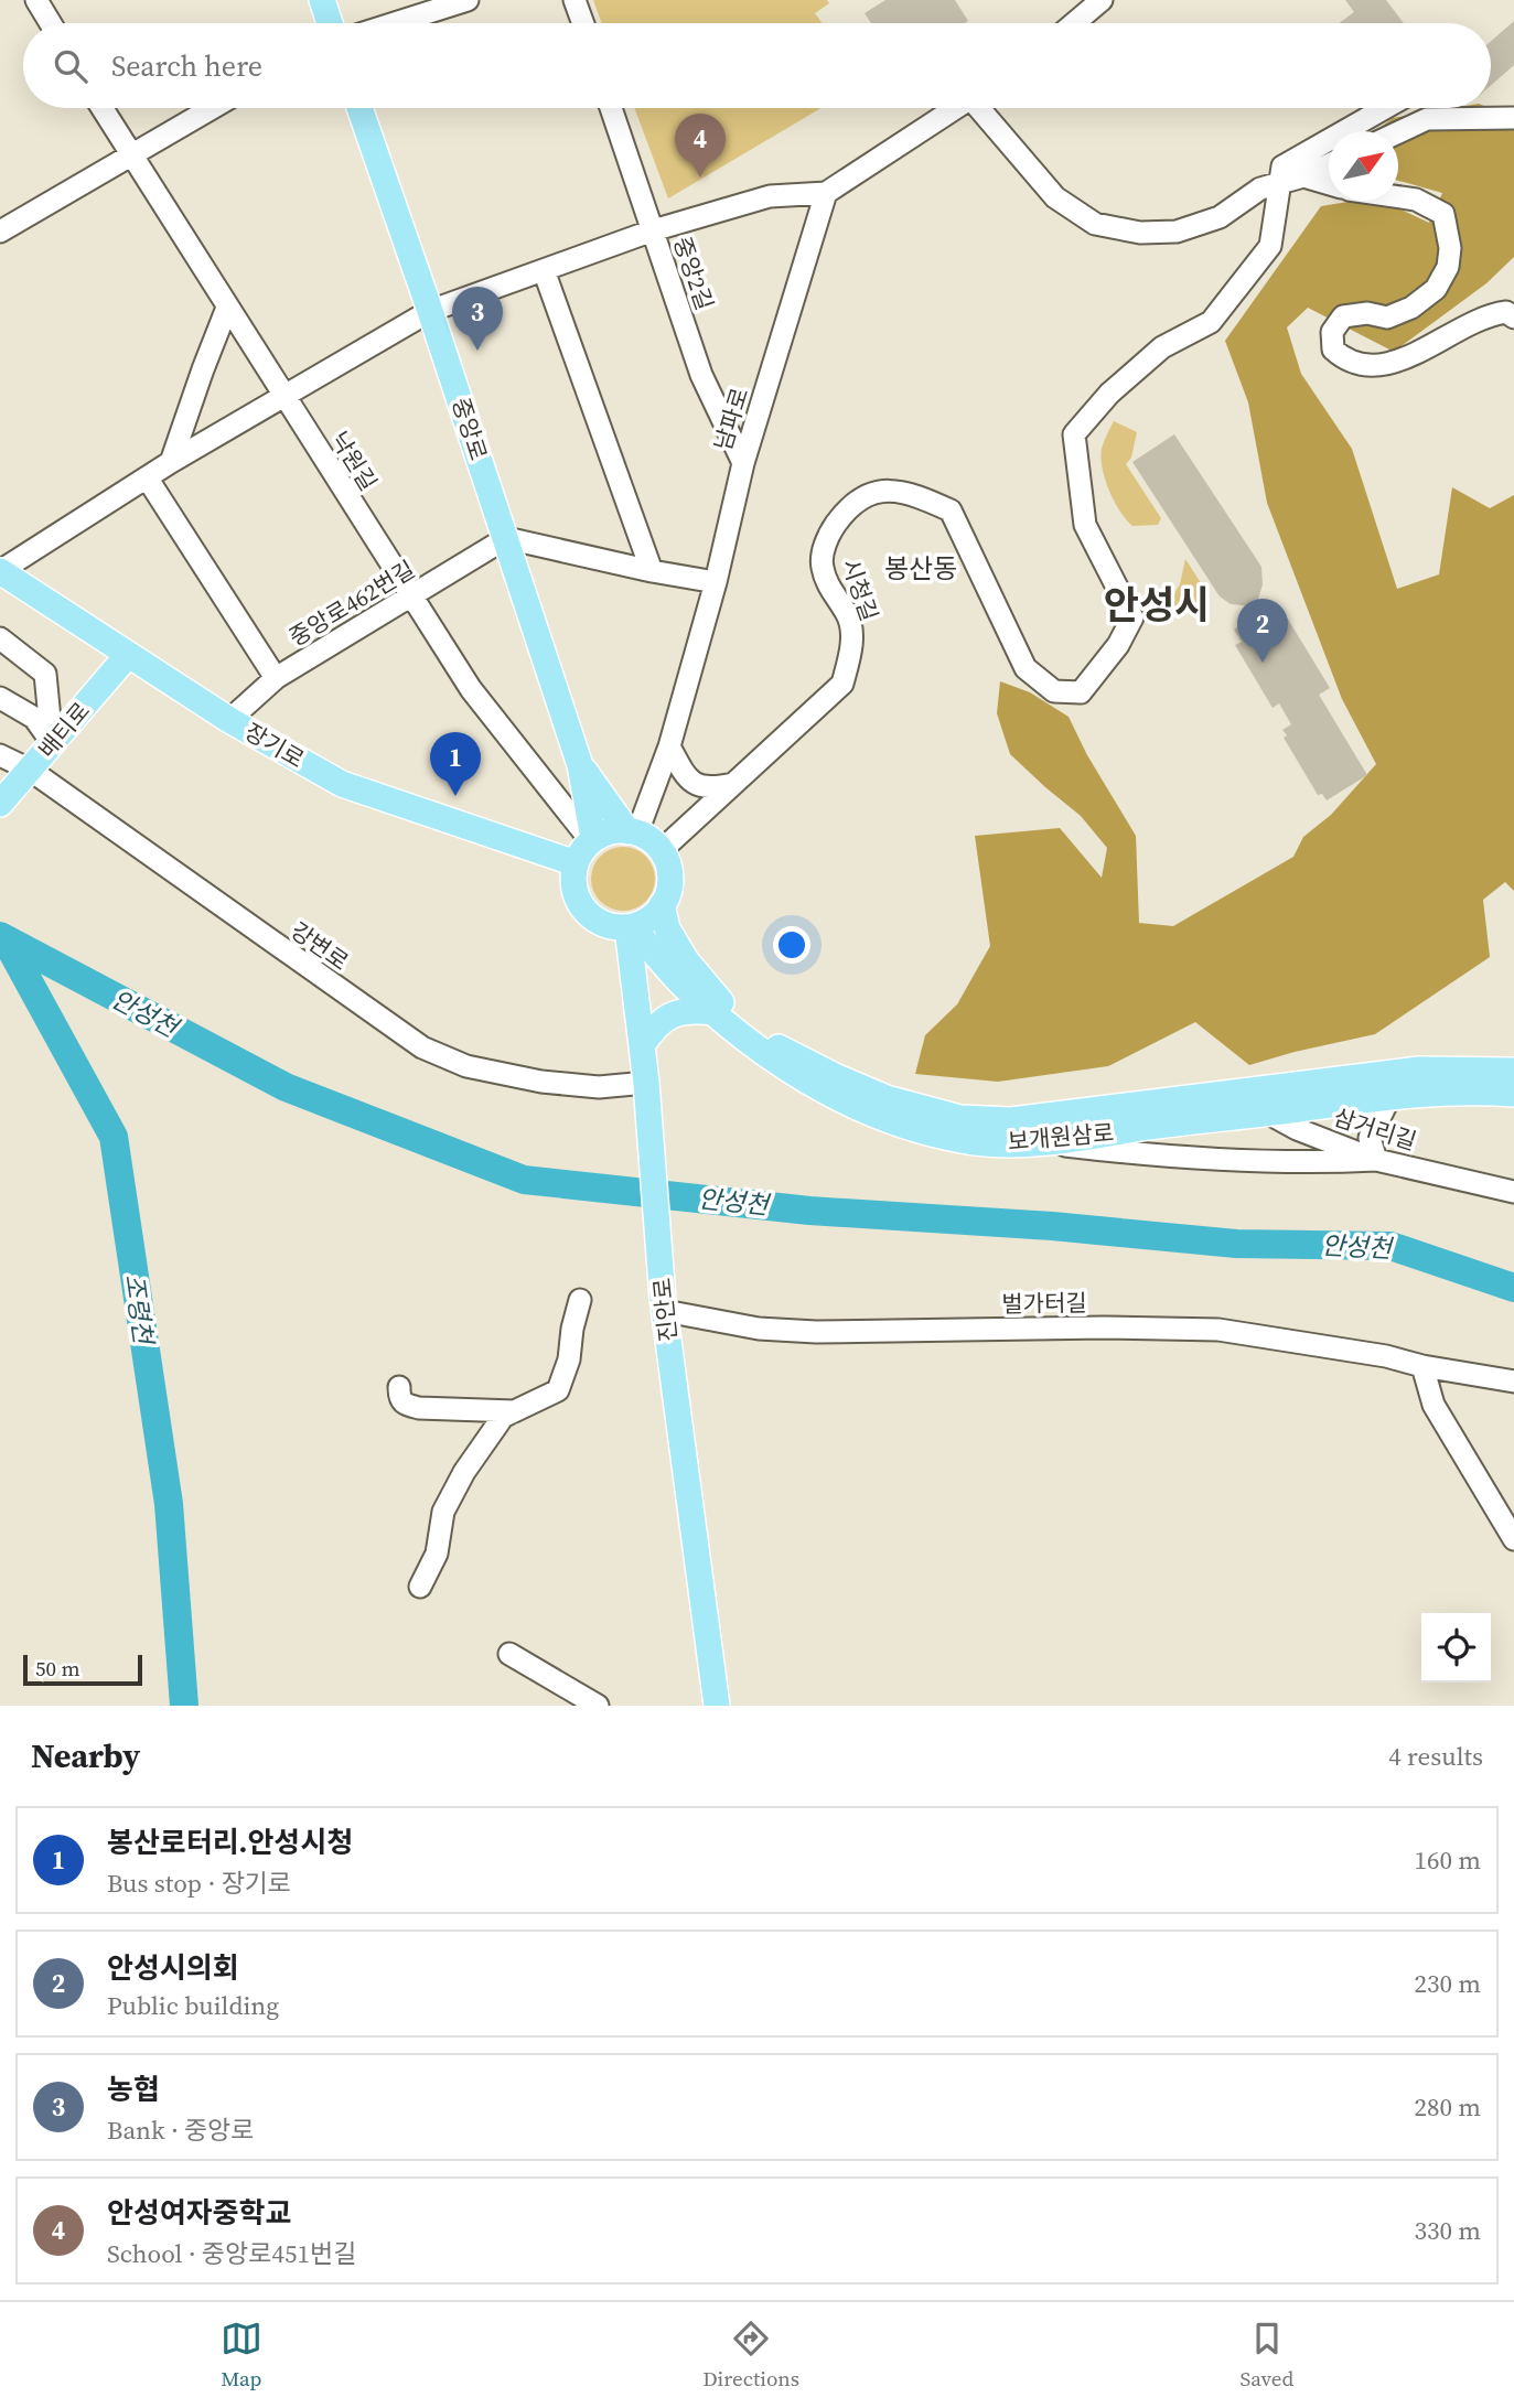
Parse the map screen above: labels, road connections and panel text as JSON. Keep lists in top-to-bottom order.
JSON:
{
  "streets": {
    "main road": [
      "중앙로",
      "배티로",
      "장기로",
      "보개원삼로",
      "진안로"
    ],
    "street": [
      "중앙2길",
      "남파로",
      "낙원길",
      "시청길",
      "중앙로462번길",
      "강변로",
      "삼거리길",
      "벌가터길"
    ]
  },
  "crossings": [
    ["중앙2길", "남파로"],
    ["남파로", "중앙로"],
    ["남파로", "낙원길"],
    ["남파로", "시청길"],
    ["남파로", "장기로"],
    ["남파로", "보개원삼로"],
    ["남파로", "진안로"],
    ["중앙로", "낙원길"],
    ["중앙로", "시청길"],
    ["중앙로", "중앙로462번길"],
    ["중앙로", "장기로"],
    ["중앙로", "보개원삼로"],
    ["중앙로", "진안로"],
    ["낙원길", "시청길"],
    ["낙원길", "중앙로462번길"],
    ["낙원길", "장기로"],
    ["낙원길", "보개원삼로"],
    ["낙원길", "진안로"],
    ["시청길", "장기로"],
    ["시청길", "보개원삼로"],
    ["시청길", "진안로"],
    ["중앙로462번길", "장기로"],
    ["배티로", "장기로"],
    ["배티로", "강변로"],
    ["장기로", "보개원삼로"],
    ["장기로", "진안로"],
    ["강변로", "진안로"],
    ["삼거리길", "보개원삼로"],
    ["보개원삼로", "진안로"],
    ["벌가터길", "진안로"]
  ],
  "districts": ["봉산동", "안성시"],
  "water": ["안성천", "조령천"],
  "scale_bar": "50 m",
  "north": "top right",
  "page": {
    "search": "Search here",
    "pins": [
      "4",
      "3",
      "2",
      "1"
    ],
    "scale": "50 m",
    "heading": ["Nearby", "4 results"],
    "list": [
      {
        "mark": "1",
        "name": "봉산로터리.안성시청",
        "note": "Bus stop · 장기로",
        "value": "160 m"
      },
      {
        "mark": "2",
        "name": "안성시의회",
        "note": "Public building",
        "value": "230 m"
      },
      {
        "mark": "3",
        "name": "농협",
        "note": "Bank · 중앙로",
        "value": "280 m"
      },
      {
        "mark": "4",
        "name": "안성여자중학교",
        "note": "School · 중앙로451번길",
        "value": "330 m"
      }
    ],
    "nav": ["Map", "Directions", "Saved"]
  }
}
